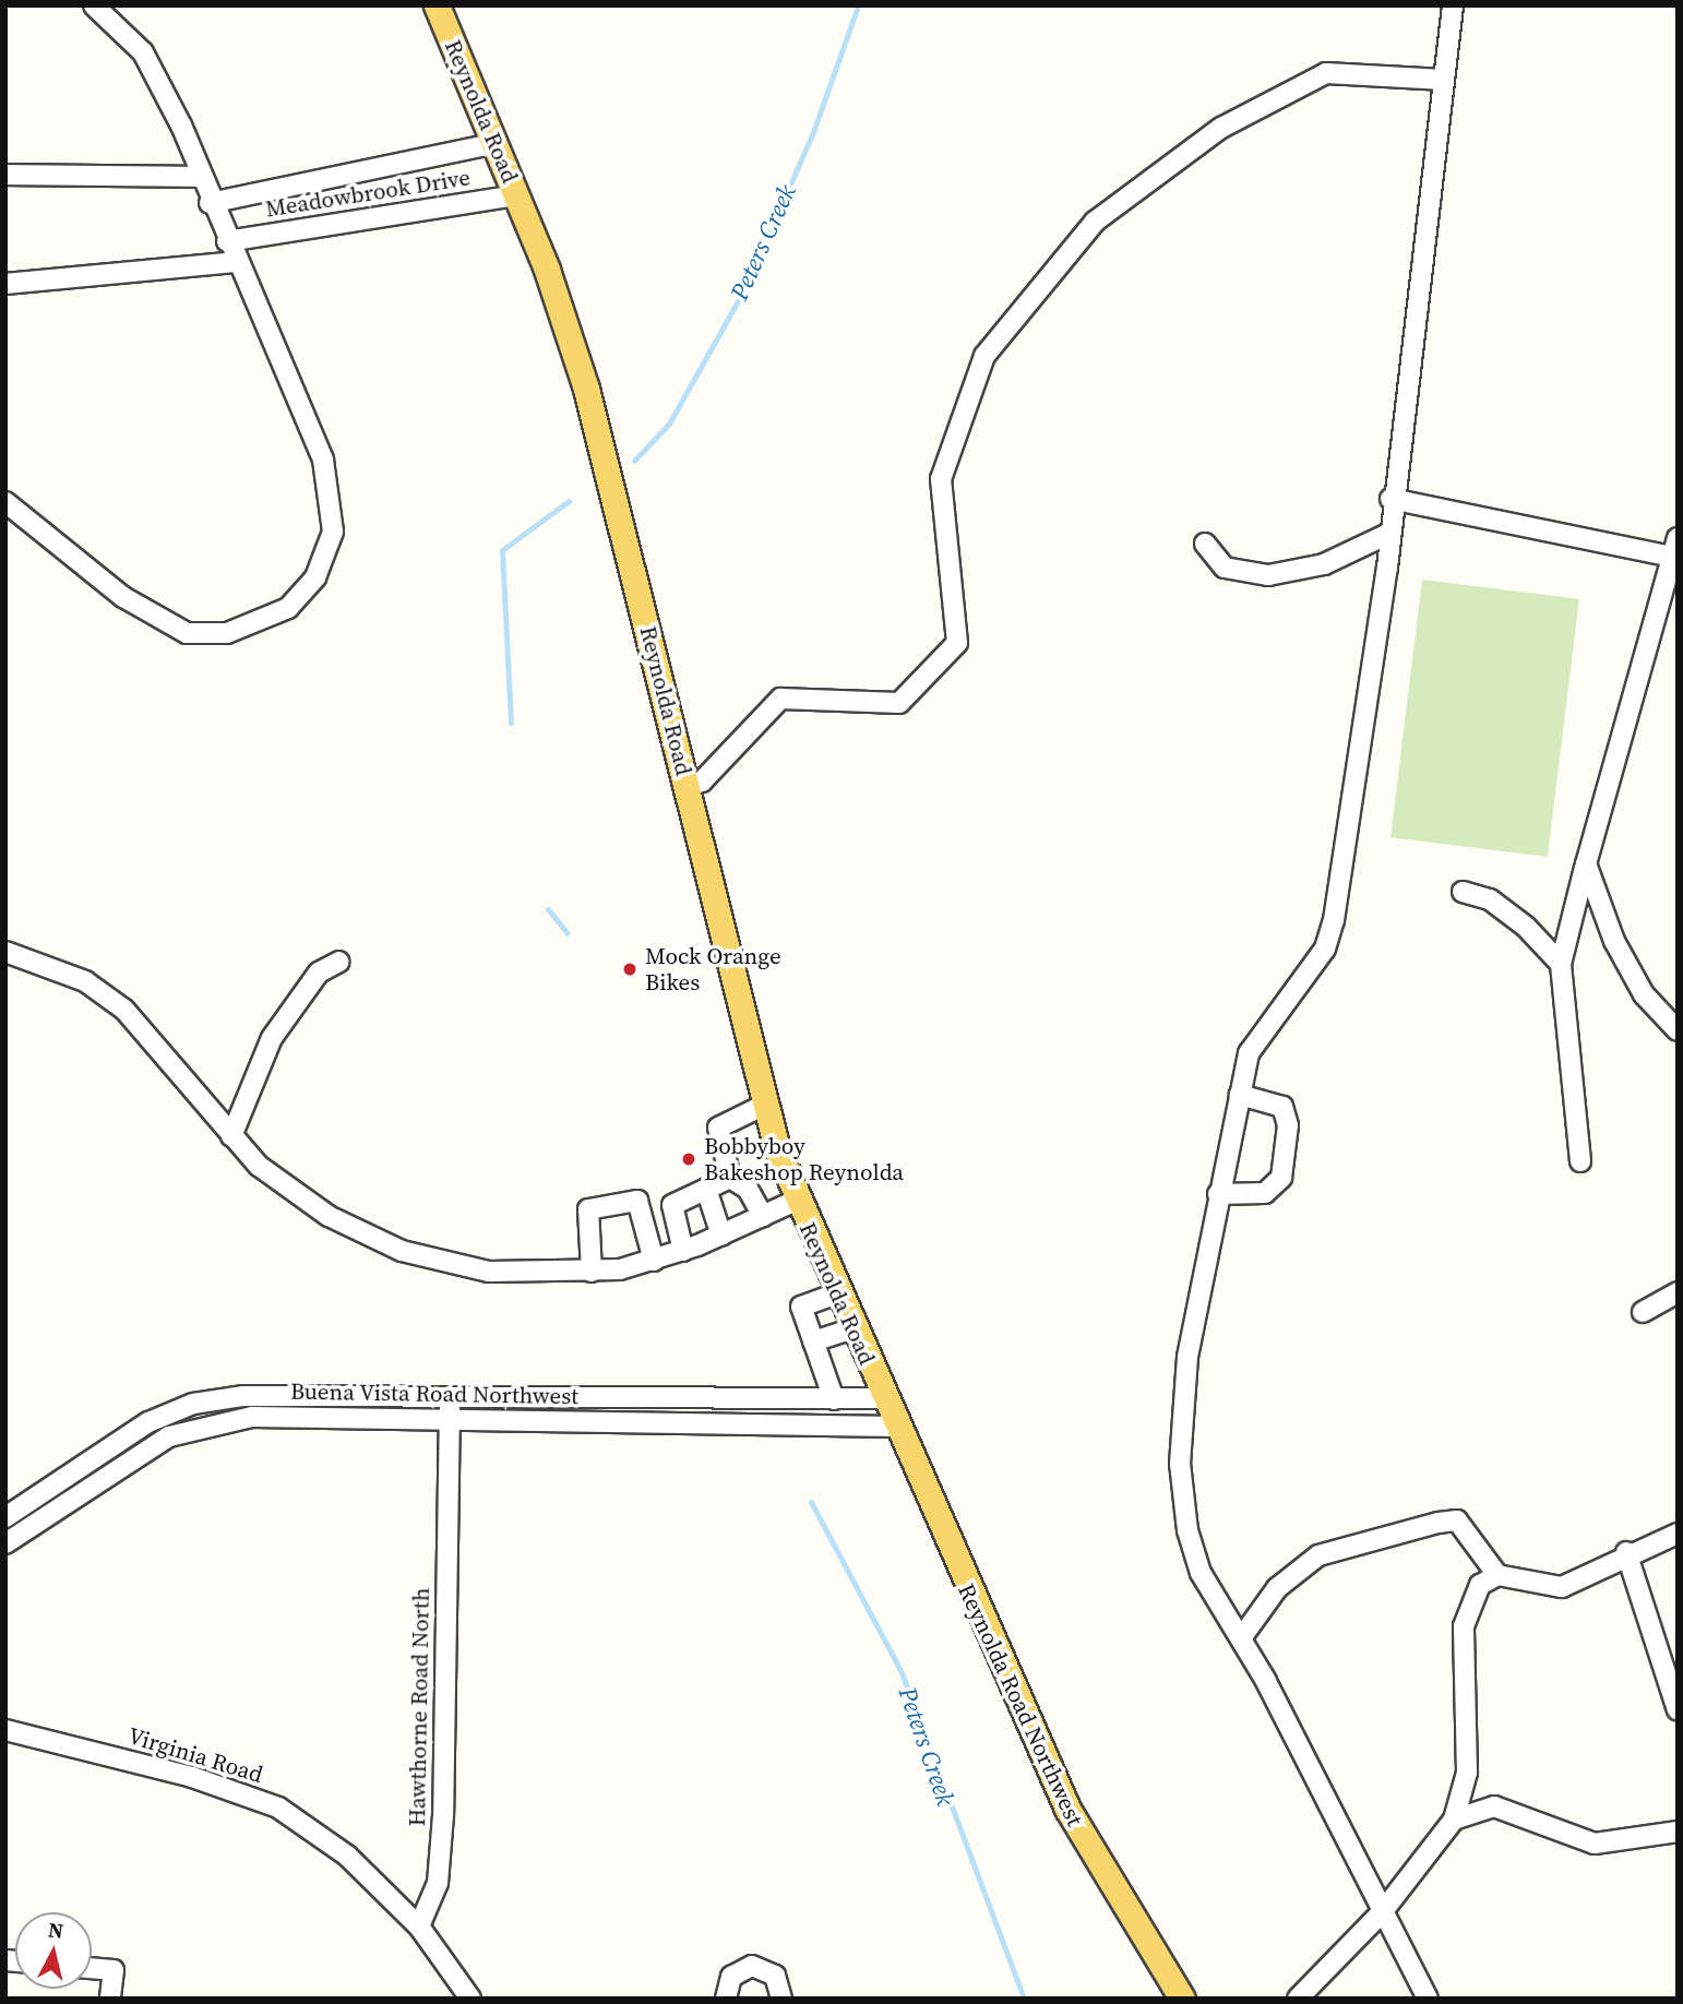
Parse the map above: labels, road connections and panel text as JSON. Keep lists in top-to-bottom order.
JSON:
{
  "streets": {
    "main road": ["Reynolda Road", "Reynolda Road Northwest"],
    "street": [
      "Meadowbrook Drive",
      "Buena Vista Road Northwest",
      "Hawthorne Road North",
      "Virginia Road"
    ]
  },
  "crossings": [
    ["Reynolda Road", "Meadowbrook Drive"],
    ["Reynolda Road", "Buena Vista Road Northwest"],
    ["Reynolda Road", "Reynolda Road Northwest"],
    ["Buena Vista Road Northwest", "Reynolda Road Northwest"],
    ["Buena Vista Road Northwest", "Hawthorne Road North"],
    ["Hawthorne Road North", "Virginia Road"]
  ],
  "water": ["Peters Creek"],
  "places": ["Mock Orange Bikes", "Bobbyboy Bakeshop Reynolda"],
  "north": "top"
}
